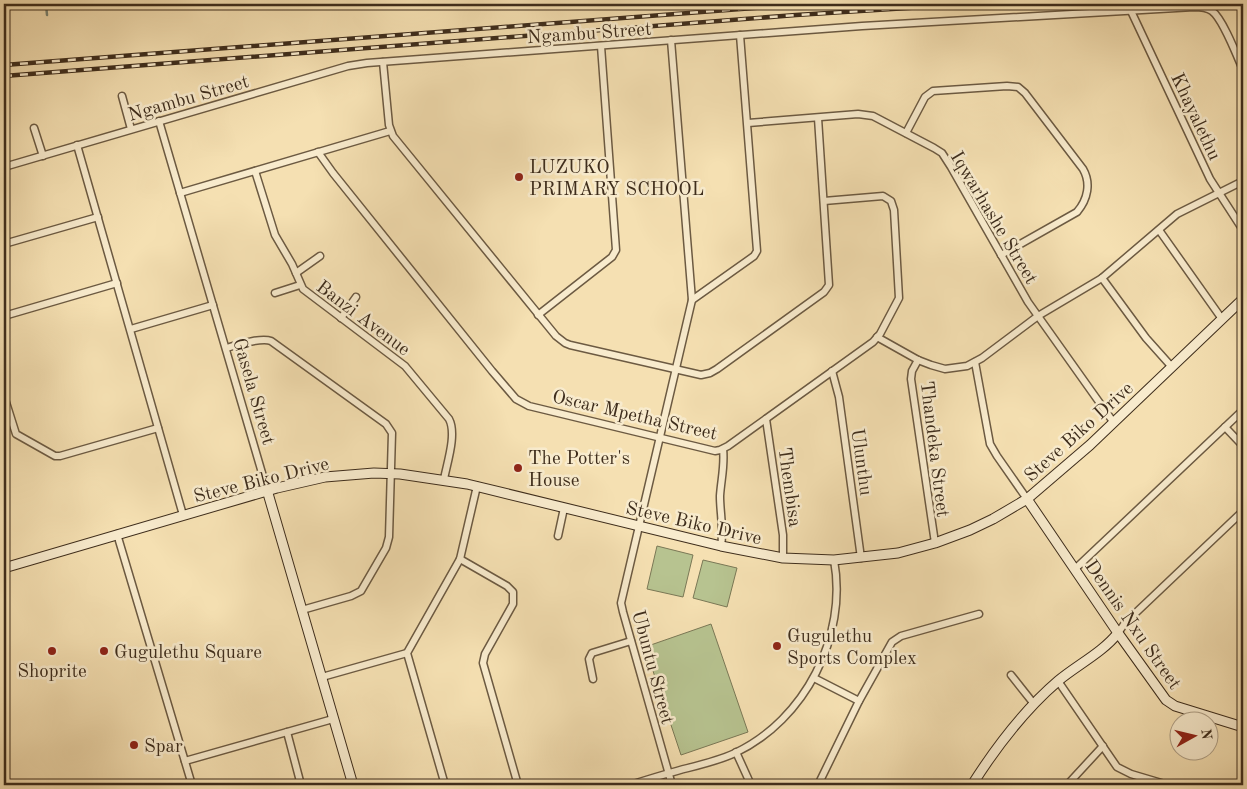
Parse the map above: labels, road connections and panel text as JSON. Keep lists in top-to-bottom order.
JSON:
{
  "streets": {
    "main road": ["Gasela Street", "Steve Biko Drive", "Dennis Nxu Street"],
    "street": [
      "Ngambu Street",
      "Khayalethu",
      "Iqwarhashe Street",
      "Banzi Avenue",
      "Oscar Mpetha Street",
      "Thandeka Street",
      "Ulunthu",
      "Thembisa",
      "Ubuntu Street"
    ]
  },
  "crossings": [
    ["Ngambu Street", "Khayalethu"],
    ["Ngambu Street", "Gasela Street"],
    ["Ngambu Street", "Ubuntu Street"],
    ["Iqwarhashe Street", "Steve Biko Drive"],
    ["Banzi Avenue", "Steve Biko Drive"],
    ["Gasela Street", "Steve Biko Drive"],
    ["Oscar Mpetha Street", "Ulunthu"],
    ["Oscar Mpetha Street", "Thembisa"],
    ["Oscar Mpetha Street", "Ubuntu Street"],
    ["Steve Biko Drive", "Thandeka Street"],
    ["Steve Biko Drive", "Ulunthu"],
    ["Steve Biko Drive", "Thembisa"],
    ["Steve Biko Drive", "Dennis Nxu Street"],
    ["Steve Biko Drive", "Ubuntu Street"]
  ],
  "places": [
    "LUZUKO PRIMARY SCHOOL",
    "The Potter's House",
    "Gugulethu Sports Complex",
    "Shoprite",
    "Gugulethu Square",
    "Spar"
  ],
  "north": "right"
}
